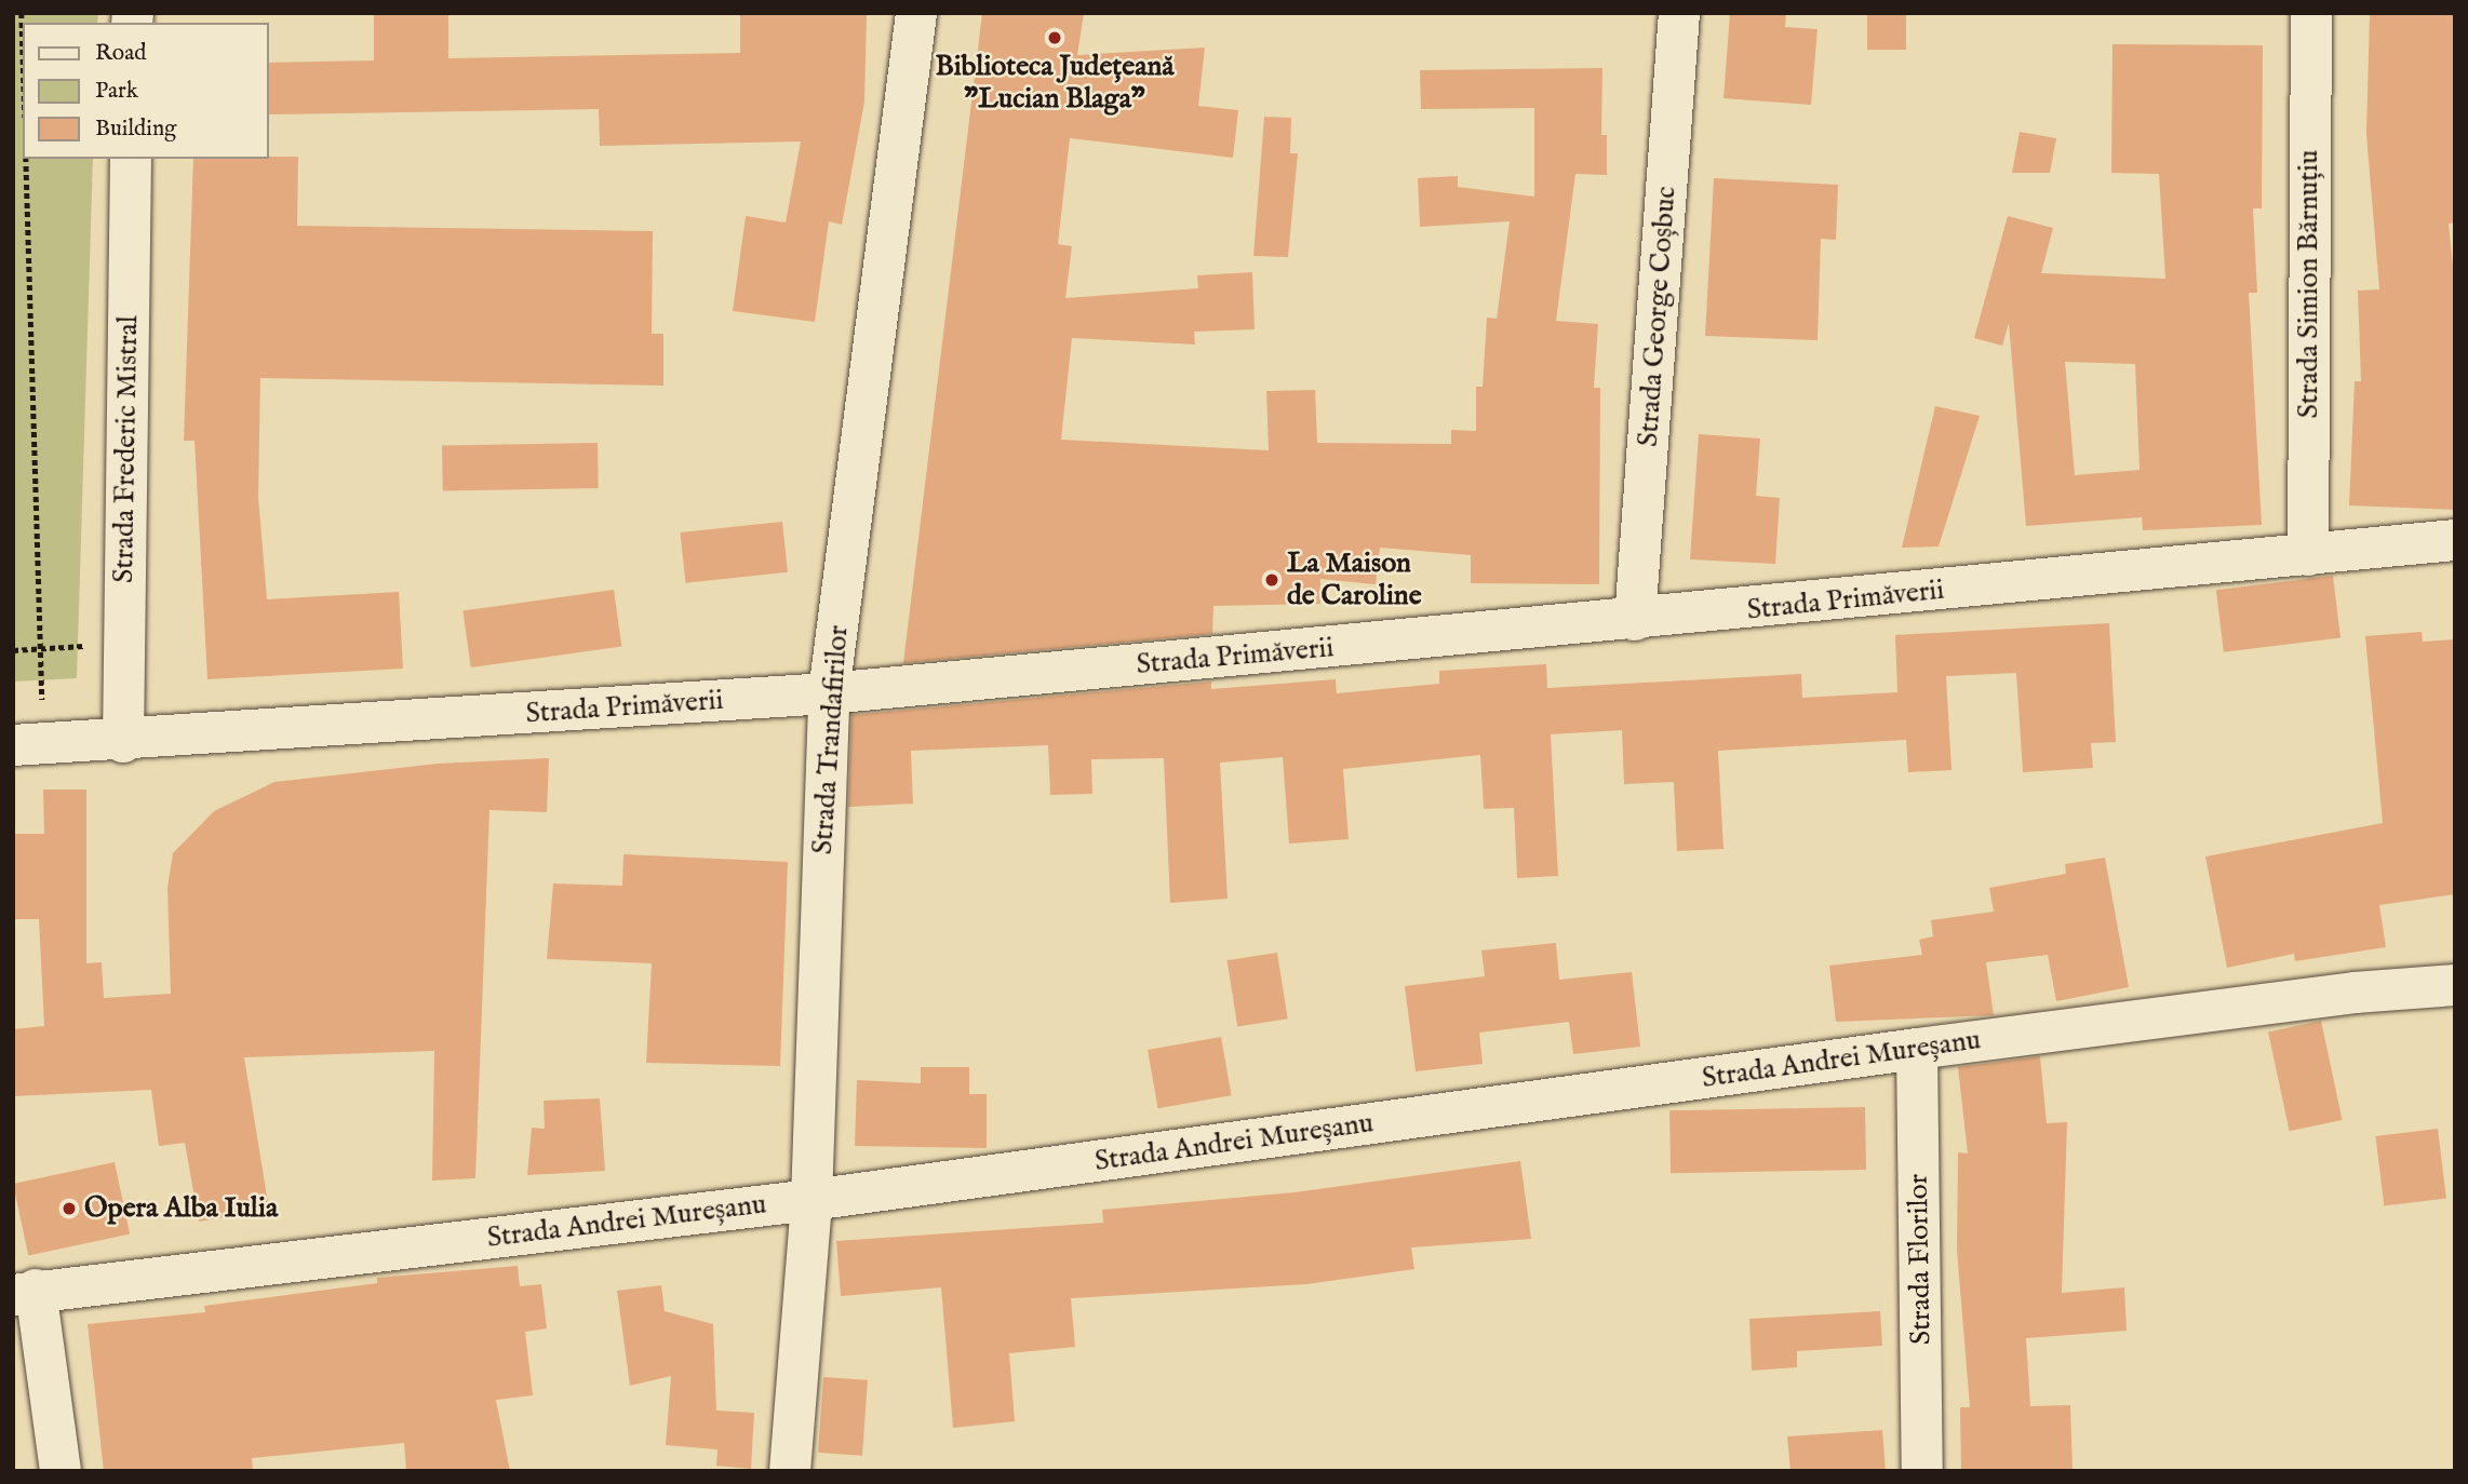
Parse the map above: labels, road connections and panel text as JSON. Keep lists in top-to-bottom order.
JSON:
{
  "streets": {
    "street": [
      "Strada Simion Bărnuțiu",
      "Strada George Coșbuc",
      "Strada Frederic Mistral",
      "Strada Primăverii",
      "Strada Trandafirilor",
      "Strada Andrei Mureșanu",
      "Strada Florilor"
    ]
  },
  "crossings": [
    ["Strada Simion Bărnuțiu", "Strada Primăverii"],
    ["Strada George Coșbuc", "Strada Primăverii"],
    ["Strada Frederic Mistral", "Strada Primăverii"],
    ["Strada Primăverii", "Strada Trandafirilor"],
    ["Strada Trandafirilor", "Strada Andrei Mureșanu"],
    ["Strada Andrei Mureșanu", "Strada Florilor"]
  ],
  "places": ["Biblioteca Județeană \"Lucian Blaga\"", "La Maison de Caroline", "Opera Alba Iulia"],
  "legend": ["Road", "Park", "Building"]
}
